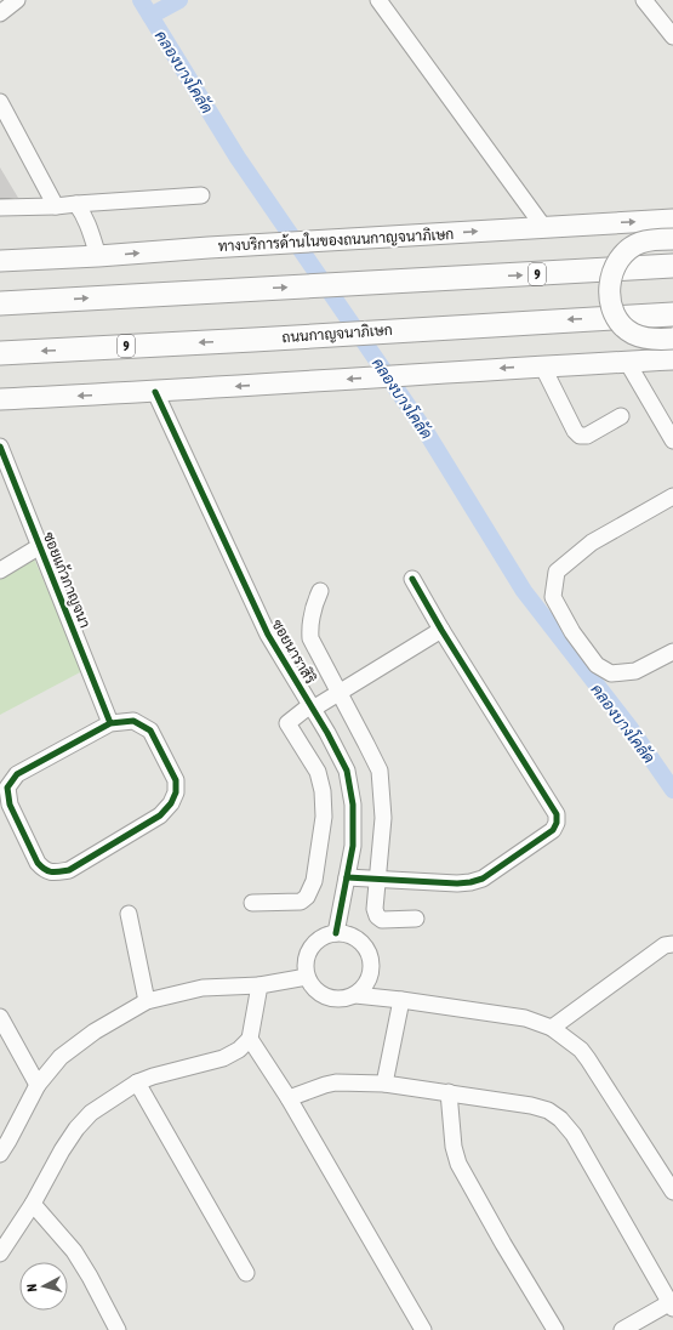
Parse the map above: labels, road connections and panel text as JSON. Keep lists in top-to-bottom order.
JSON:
{
  "streets": {
    "highway": ["9", "ถนนกาญจนาภิเษก"],
    "main road": ["ทางบริการด้านในของถนนกาญจนาภิเษก"],
    "street": ["ซอยแก้วกาญจนา", "ซอยนาราสิริ"]
  },
  "water": ["คลองบางโคลัด"],
  "north": "left"
}
